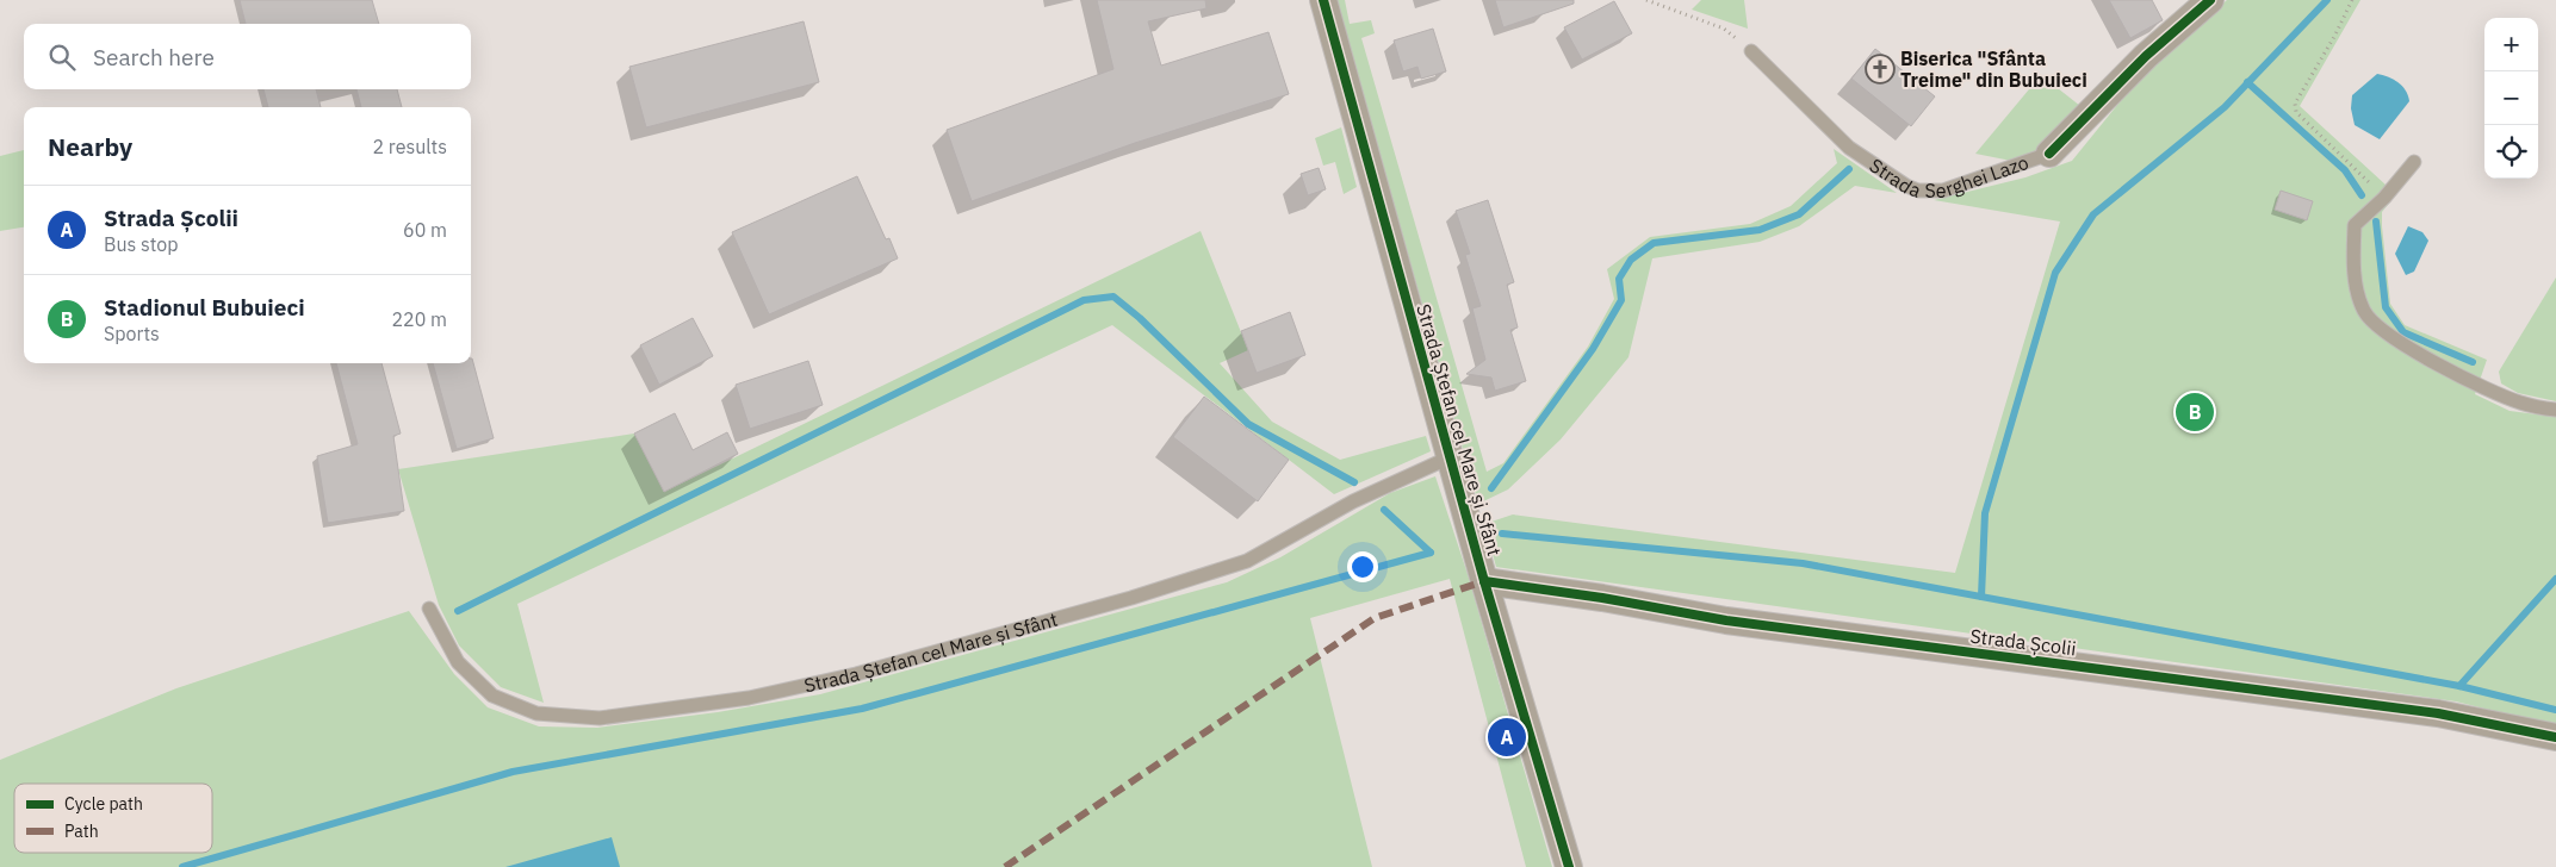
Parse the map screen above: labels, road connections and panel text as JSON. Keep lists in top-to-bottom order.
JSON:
{
  "streets": {
    "street": ["Strada Serghei Lazo", "Strada Ștefan cel Mare și Sfânt", "Strada Școlii"]
  },
  "crossings": [
    ["Strada Ștefan cel Mare și Sfânt", "Strada Școlii"]
  ],
  "places": {
    "church": ["Biserica \"Sfânta Treime\" din Bubuieci"]
  },
  "legend": ["Cycle path", "Path"],
  "page": {
    "map_buttons": ["+", "−"],
    "search": "Search here",
    "heading": ["Nearby", "2 results"],
    "list": [
      {
        "mark": "A",
        "name": "Strada Școlii",
        "note": "Bus stop",
        "value": "60 m"
      },
      {
        "mark": "B",
        "name": "Stadionul Bubuieci",
        "note": "Sports",
        "value": "220 m"
      }
    ],
    "pins": ["B", "A"]
  }
}
